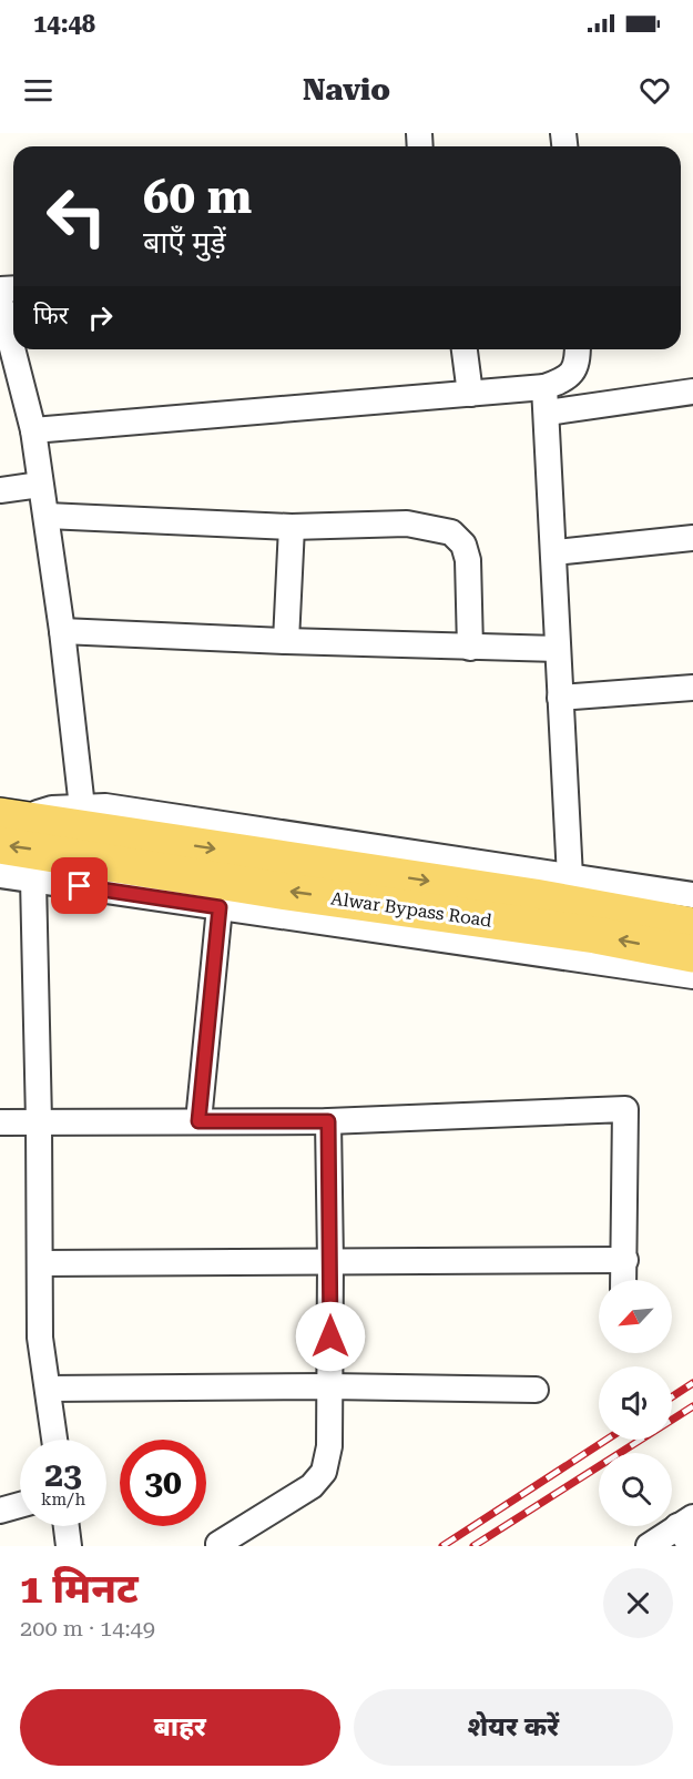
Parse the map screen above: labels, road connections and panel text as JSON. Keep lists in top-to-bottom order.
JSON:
{
  "streets": {
    "main road": ["Alwar Bypass Road"]
  },
  "north": "bottom left",
  "page": {
    "status": "14:48",
    "header": "Navio",
    "turn": ["60 m", "बाएँ मुड़ें"],
    "then": "फिर",
    "speed": "23 km/h",
    "limit": "30",
    "heading": ["1 मिनट", "200 m · 14:49"],
    "buttons": ["बाहर", "शेयर करें"]
  }
}
